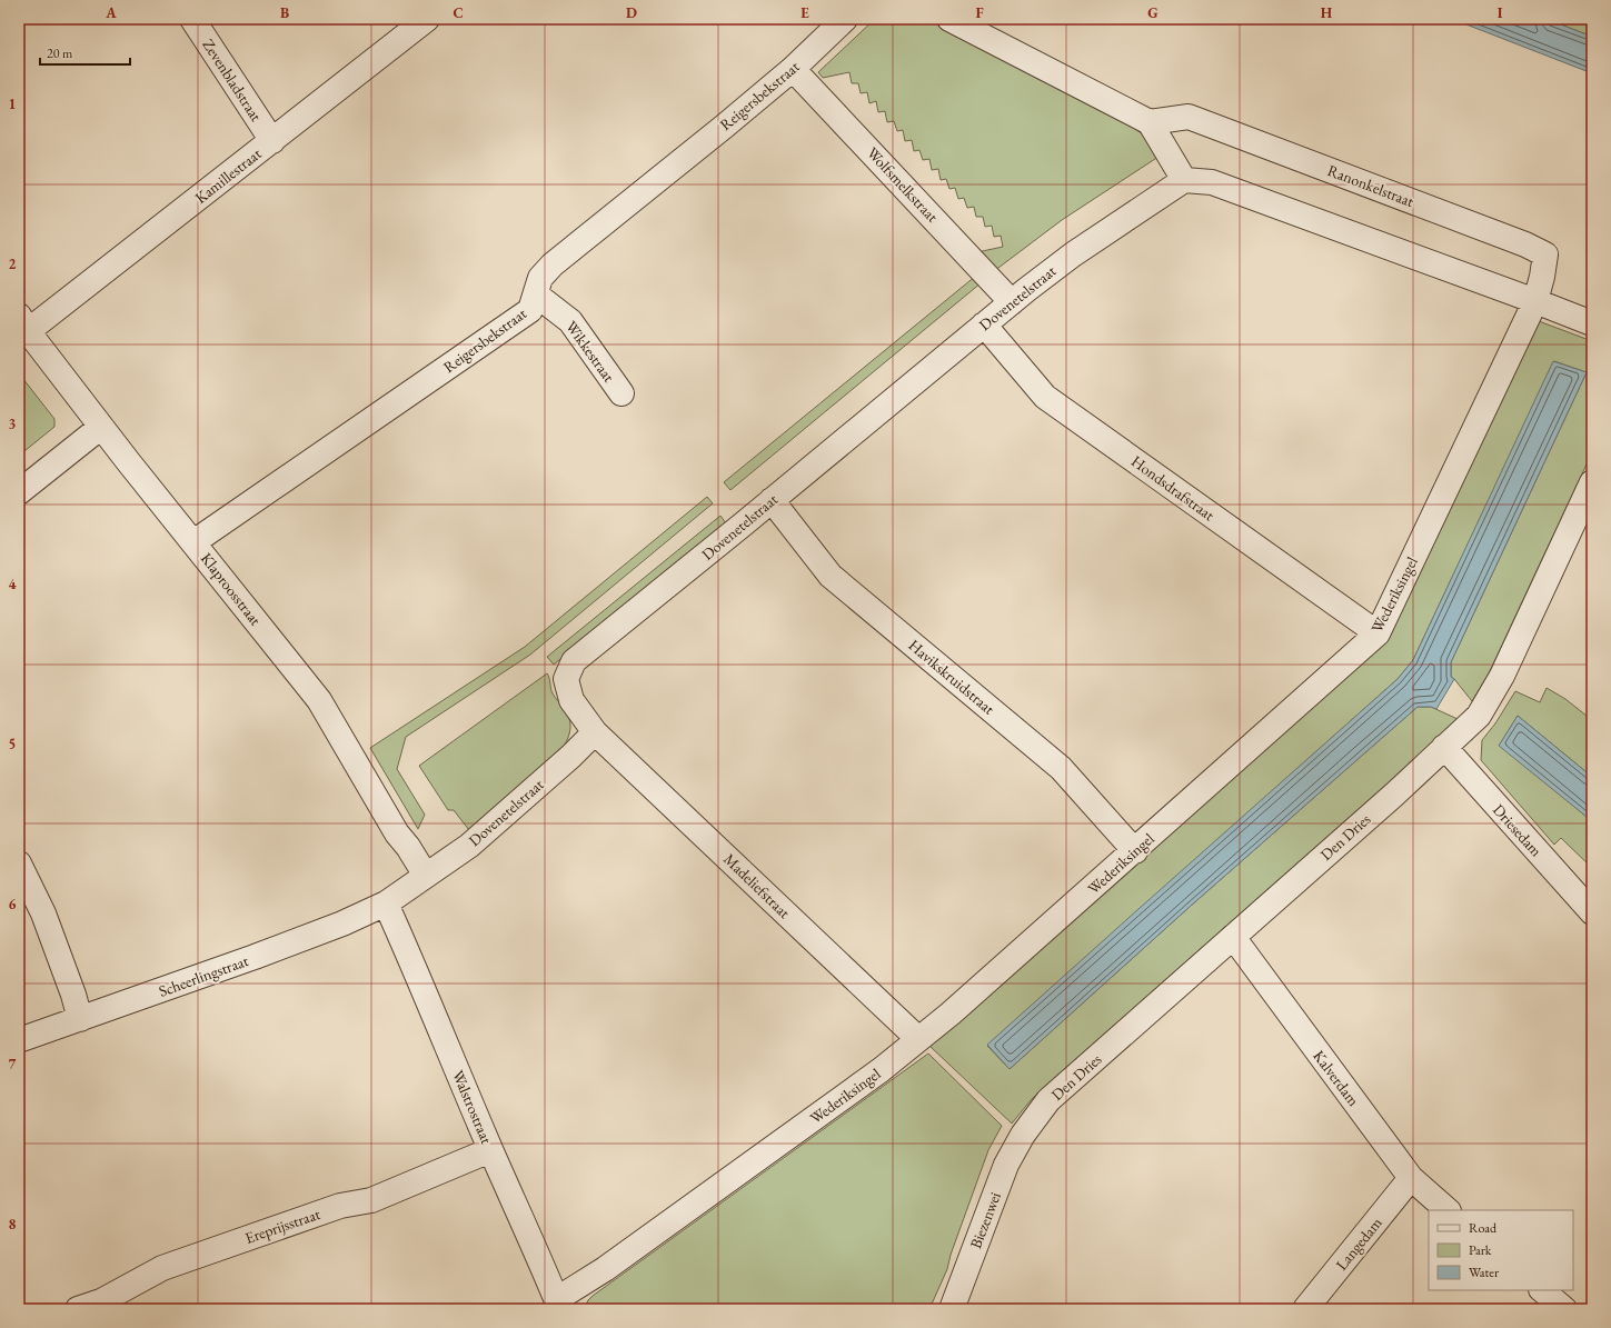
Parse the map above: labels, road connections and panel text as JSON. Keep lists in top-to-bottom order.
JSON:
{
  "streets": {
    "street": [
      "Zevenbladstraat",
      "Reigersbekstraat",
      "Kamillestraat",
      "Wolfsmelkstraat",
      "Ranonkelstraat",
      "Dovenetelstraat",
      "Wikkestraat",
      "Hondsdrafstraat",
      "Klaproosstraat",
      "Wederiksingel",
      "Havikskruidstraat",
      "Driesedam",
      "Den Dries",
      "Madeliefstraat",
      "Scheerlingstraat",
      "Kalverdam",
      "Walstrostraat",
      "Biezenwei",
      "Ereprijsstraat",
      "Langedam"
    ]
  },
  "crossings": [
    ["Zevenbladstraat", "Kamillestraat"],
    ["Reigersbekstraat", "Wolfsmelkstraat"],
    ["Reigersbekstraat", "Wikkestraat"],
    ["Reigersbekstraat", "Klaproosstraat"],
    ["Kamillestraat", "Klaproosstraat"],
    ["Wolfsmelkstraat", "Dovenetelstraat"],
    ["Ranonkelstraat", "Wederiksingel"],
    ["Dovenetelstraat", "Hondsdrafstraat"],
    ["Dovenetelstraat", "Klaproosstraat"],
    ["Dovenetelstraat", "Havikskruidstraat"],
    ["Dovenetelstraat", "Madeliefstraat"],
    ["Dovenetelstraat", "Scheerlingstraat"],
    ["Dovenetelstraat", "Walstrostraat"],
    ["Hondsdrafstraat", "Wederiksingel"],
    ["Wederiksingel", "Havikskruidstraat"],
    ["Wederiksingel", "Madeliefstraat"],
    ["Wederiksingel", "Walstrostraat"],
    ["Driesedam", "Den Dries"],
    ["Den Dries", "Kalverdam"],
    ["Den Dries", "Biezenwei"],
    ["Scheerlingstraat", "Walstrostraat"],
    ["Kalverdam", "Langedam"],
    ["Walstrostraat", "Ereprijsstraat"]
  ],
  "legend": ["Road", "Park", "Water"],
  "scale_bar": "20 m",
  "grid": {
    "columns": [
      "A",
      "B",
      "C",
      "D",
      "E",
      "F",
      "G",
      "H",
      "I"
    ],
    "rows": [
      "1",
      "2",
      "3",
      "4",
      "5",
      "6",
      "7",
      "8"
    ]
  }
}
